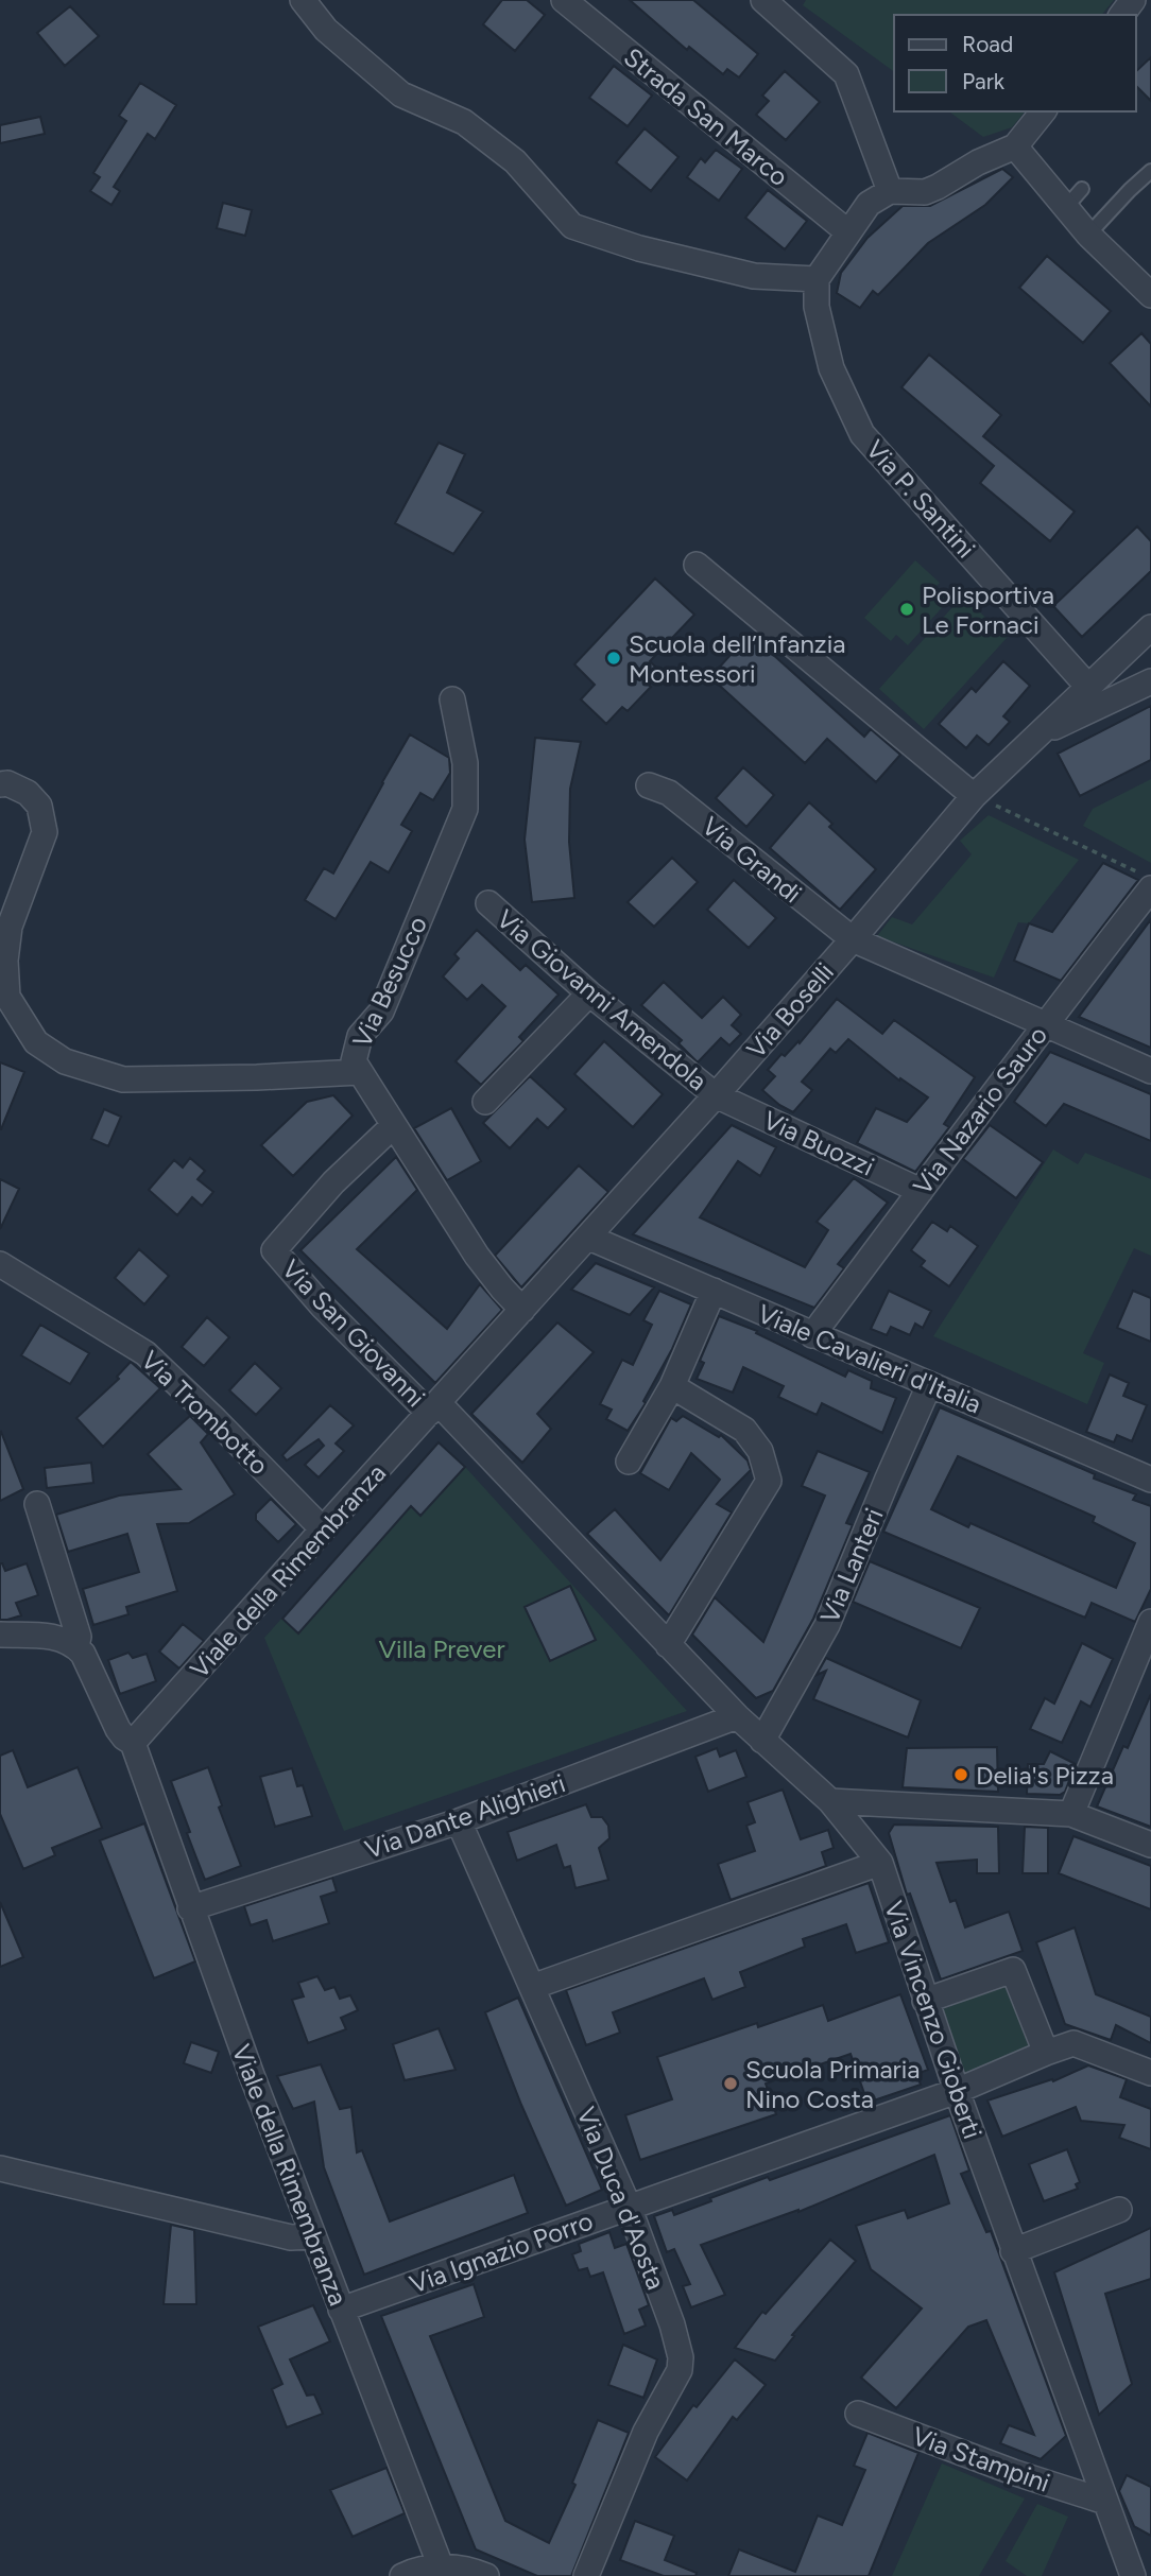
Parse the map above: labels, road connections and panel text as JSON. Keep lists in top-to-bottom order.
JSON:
{
  "streets": {
    "street": [
      "Strada San Marco",
      "Via P. Santini",
      "Via Grandi",
      "Via Besucco",
      "Via Giovanni Amendola",
      "Via Boselli",
      "Via Nazario Sauro",
      "Via Buozzi",
      "Via San Giovanni",
      "Viale Cavalieri d'Italia",
      "Via Trombotto",
      "Via Lanteri",
      "Viale della Rimembranza",
      "Via Dante Alighieri",
      "Via Vincenzo Gioberti",
      "Via Duca d'Aosta",
      "Via Ignazio Porro",
      "Via Stampini"
    ]
  },
  "crossings": [
    ["Via P. Santini", "Via Boselli"],
    ["Via Grandi", "Via Boselli"],
    ["Via Grandi", "Via Nazario Sauro"],
    ["Via Besucco", "Via Boselli"],
    ["Via Besucco", "Via San Giovanni"],
    ["Via Giovanni Amendola", "Via Boselli"],
    ["Via Giovanni Amendola", "Via Buozzi"],
    ["Via Boselli", "Via Buozzi"],
    ["Via Boselli", "Via San Giovanni"],
    ["Via Boselli", "Viale Cavalieri d'Italia"],
    ["Via Boselli", "Viale della Rimembranza"],
    ["Via Nazario Sauro", "Via Buozzi"],
    ["Via Nazario Sauro", "Viale Cavalieri d'Italia"],
    ["Via San Giovanni", "Viale della Rimembranza"],
    ["Viale Cavalieri d'Italia", "Via Lanteri"],
    ["Via Trombotto", "Viale della Rimembranza"],
    ["Viale della Rimembranza", "Via Dante Alighieri"],
    ["Viale della Rimembranza", "Via Ignazio Porro"],
    ["Via Dante Alighieri", "Via Duca d'Aosta"],
    ["Via Vincenzo Gioberti", "Via Ignazio Porro"],
    ["Via Vincenzo Gioberti", "Via Stampini"],
    ["Via Duca d'Aosta", "Via Ignazio Porro"]
  ],
  "parks": ["Villa Prever"],
  "places": [
    "Polisportiva Le Fornaci",
    "Scuola dell’Infanzia Montessori",
    "Delia's Pizza",
    "Scuola Primaria Nino Costa"
  ],
  "legend": ["Road", "Park"]
}
